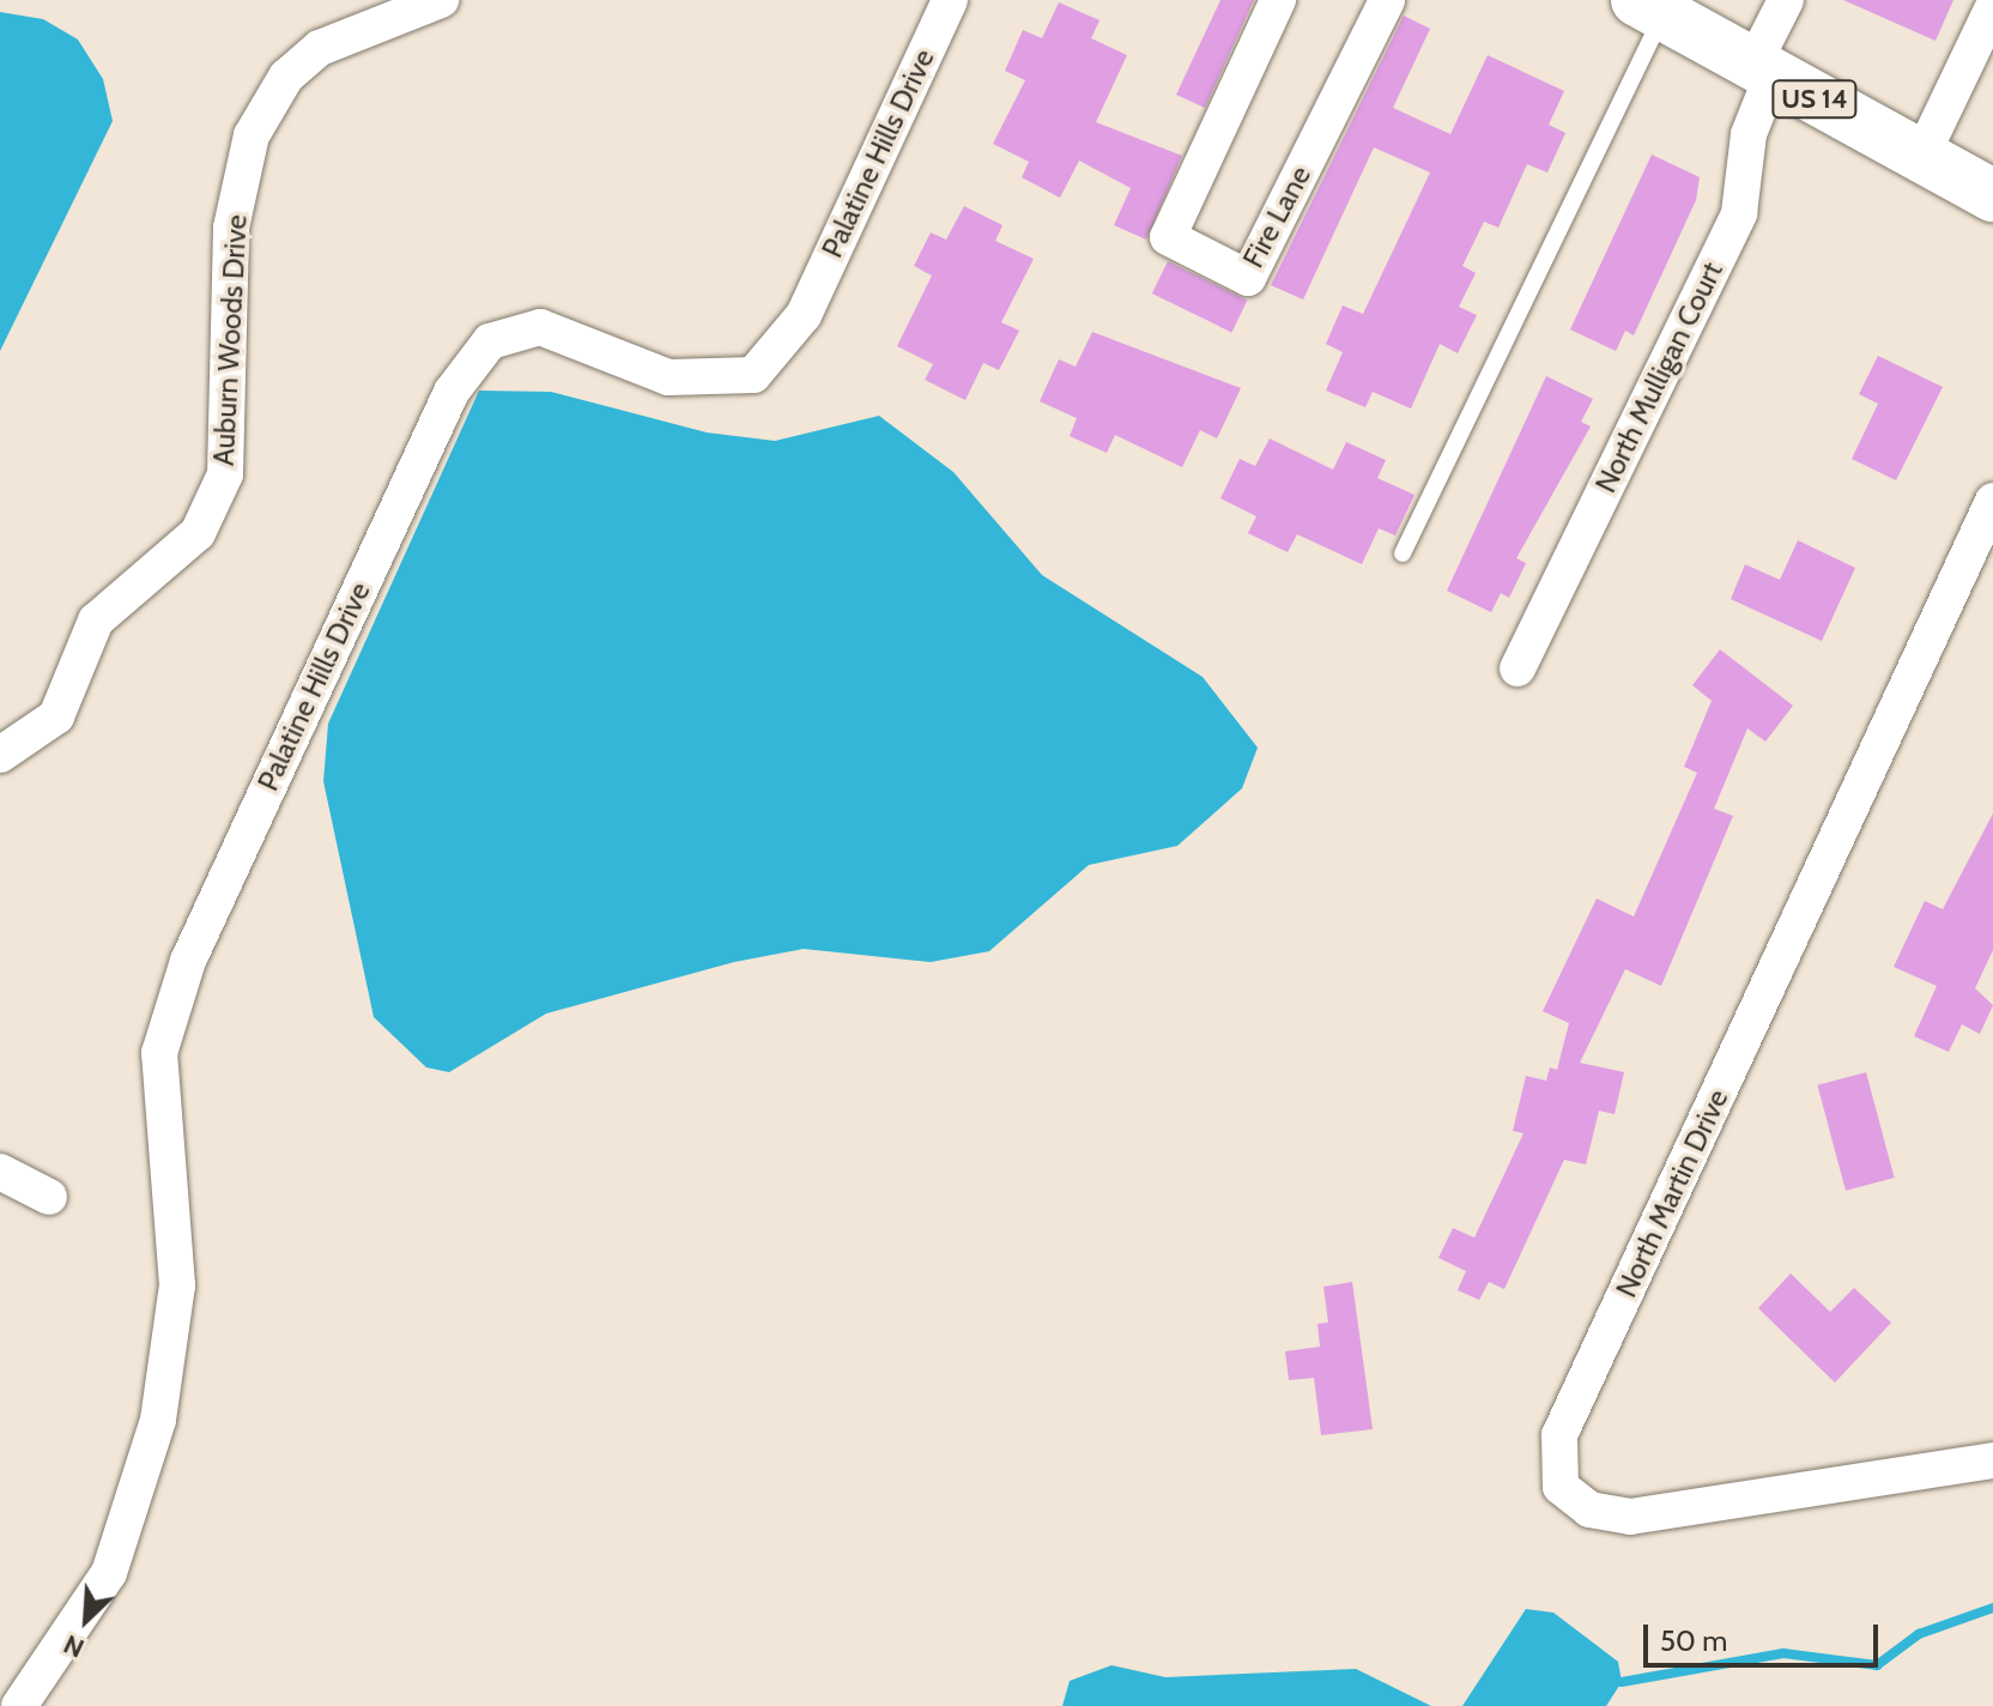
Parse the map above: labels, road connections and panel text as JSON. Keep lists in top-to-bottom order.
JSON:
{
  "streets": {
    "main road": ["US 14"],
    "street": [
      "Palatine Hills Drive",
      "Fire Lane",
      "Auburn Woods Drive",
      "North Mulligan Court",
      "North Martin Drive"
    ]
  },
  "crossings": [
    ["US 14", "North Mulligan Court"]
  ],
  "scale_bar": "50 m",
  "north": "bottom left"
}
